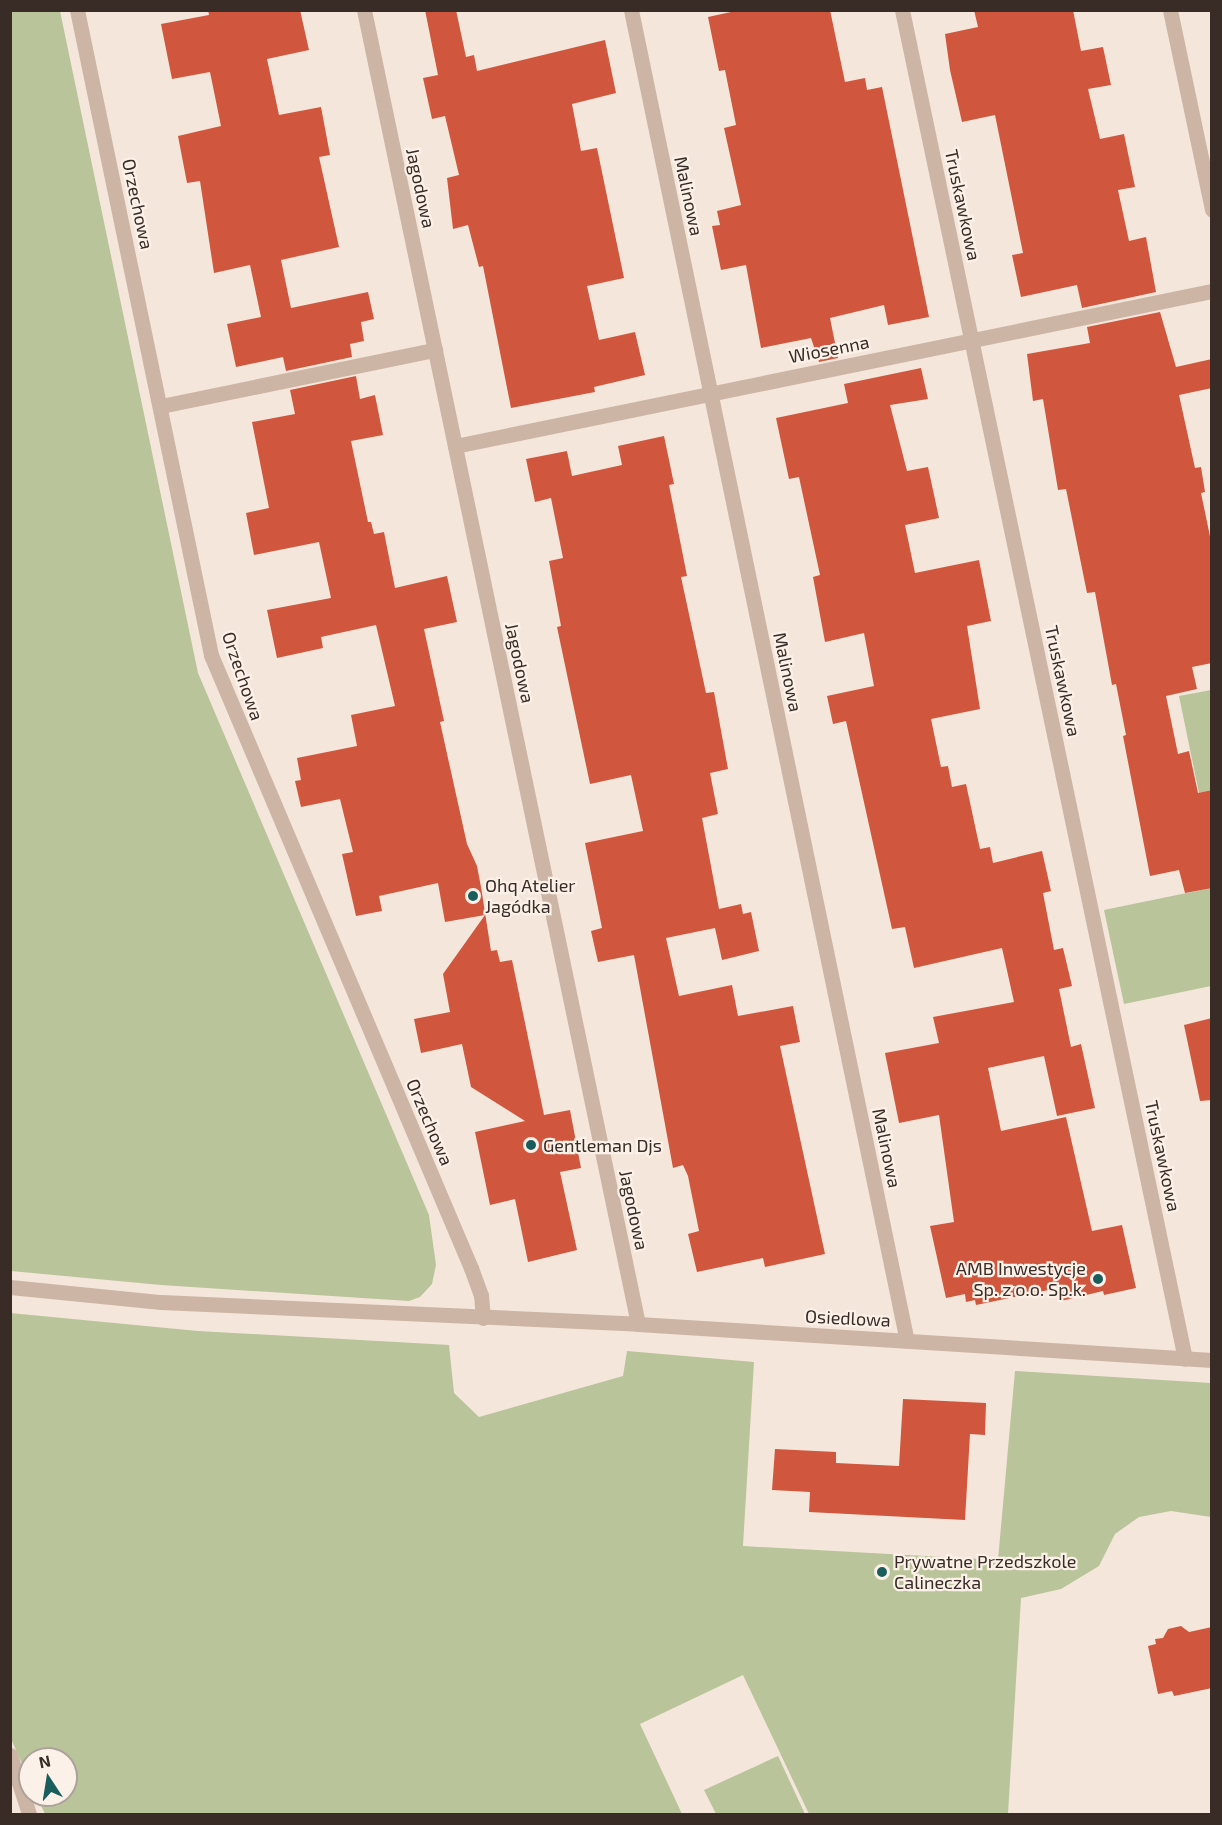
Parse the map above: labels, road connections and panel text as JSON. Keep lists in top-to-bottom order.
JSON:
{
  "streets": {
    "street": [
      "Jagodowa",
      "Malinowa",
      "Orzechowa",
      "Truskawkowa",
      "Wiosenna",
      "Osiedlowa"
    ]
  },
  "crossings": [
    ["Jagodowa", "Wiosenna"],
    ["Jagodowa", "Osiedlowa"],
    ["Malinowa", "Wiosenna"],
    ["Malinowa", "Osiedlowa"],
    ["Orzechowa", "Osiedlowa"],
    ["Truskawkowa", "Wiosenna"],
    ["Truskawkowa", "Osiedlowa"]
  ],
  "places": [
    "Ohq Atelier Jagódka",
    "Gentleman Djs",
    "AMB Inwestycje Sp. z o.o. Sp.k.",
    "Prywatne Przedszkole Calineczka"
  ],
  "north": "top"
}
